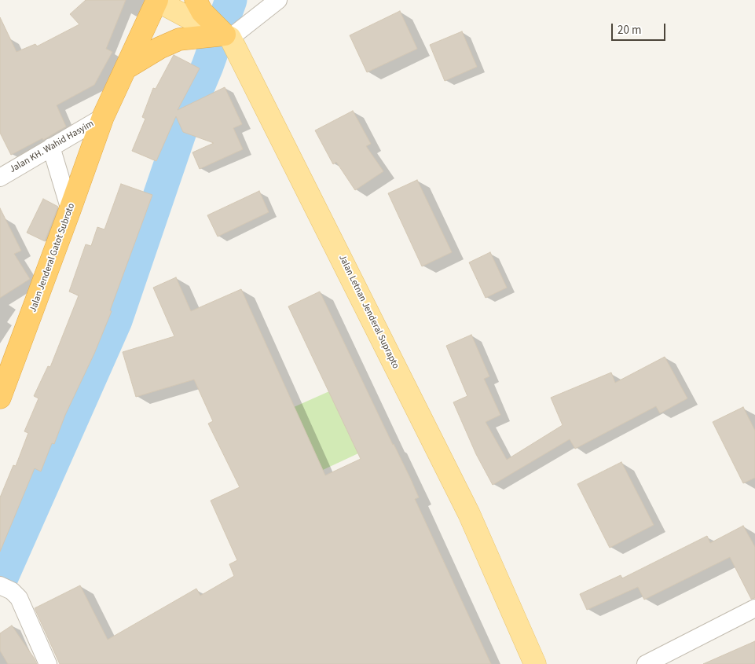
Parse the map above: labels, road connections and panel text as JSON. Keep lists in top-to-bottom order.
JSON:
{
  "streets": {
    "highway": ["Jalan Jenderal Gatot Subroto"],
    "main road": ["Jalan Letnan Jenderal Suprapto"],
    "street": ["Jalan KH. Wahid Hasyim"]
  },
  "crossings": [
    ["Jalan KH. Wahid Hasyim", "Jalan Jenderal Gatot Subroto"]
  ],
  "scale_bar": "20 m"
}
